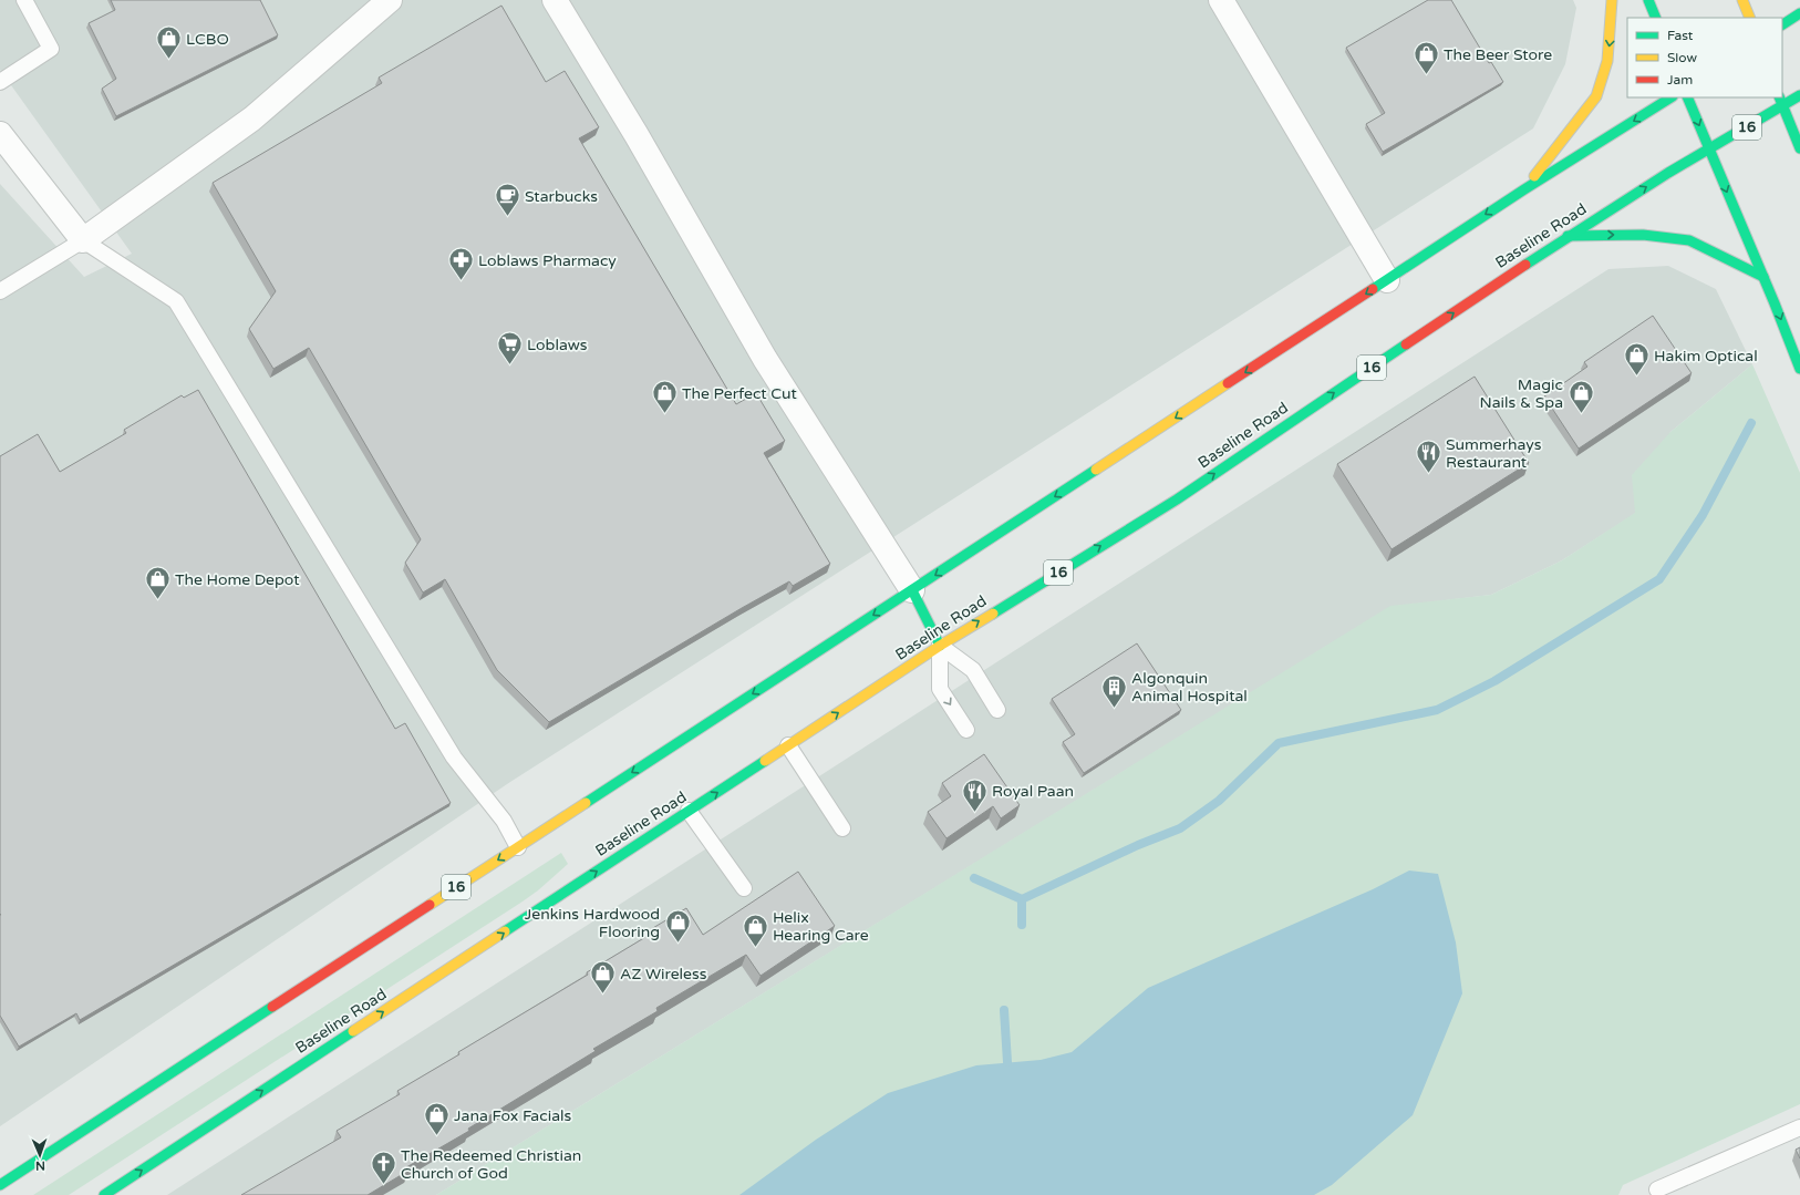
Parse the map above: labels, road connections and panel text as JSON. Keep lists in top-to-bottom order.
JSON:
{
  "streets": {
    "main road": ["16", "Baseline Road"]
  },
  "places": {
    "shop": [
      "LCBO",
      "The Beer Store",
      "Hakim Optical",
      "The Perfect Cut",
      "Magic Nails & Spa",
      "The Home Depot",
      "Jenkins Hardwood Flooring",
      "Helix Hearing Care",
      "AZ Wireless",
      "Jana Fox Facials"
    ],
    "cafe": ["Starbucks"],
    "pharmacy": ["Loblaws Pharmacy"],
    "supermarket": ["Loblaws"],
    "restaurant": ["Summerhays Restaurant", "Royal Paan"],
    "building": ["Algonquin Animal Hospital"],
    "church": ["The Redeemed Christian Church of God"]
  },
  "legend": ["Fast", "Slow", "Jam"],
  "north": "bottom"
}
